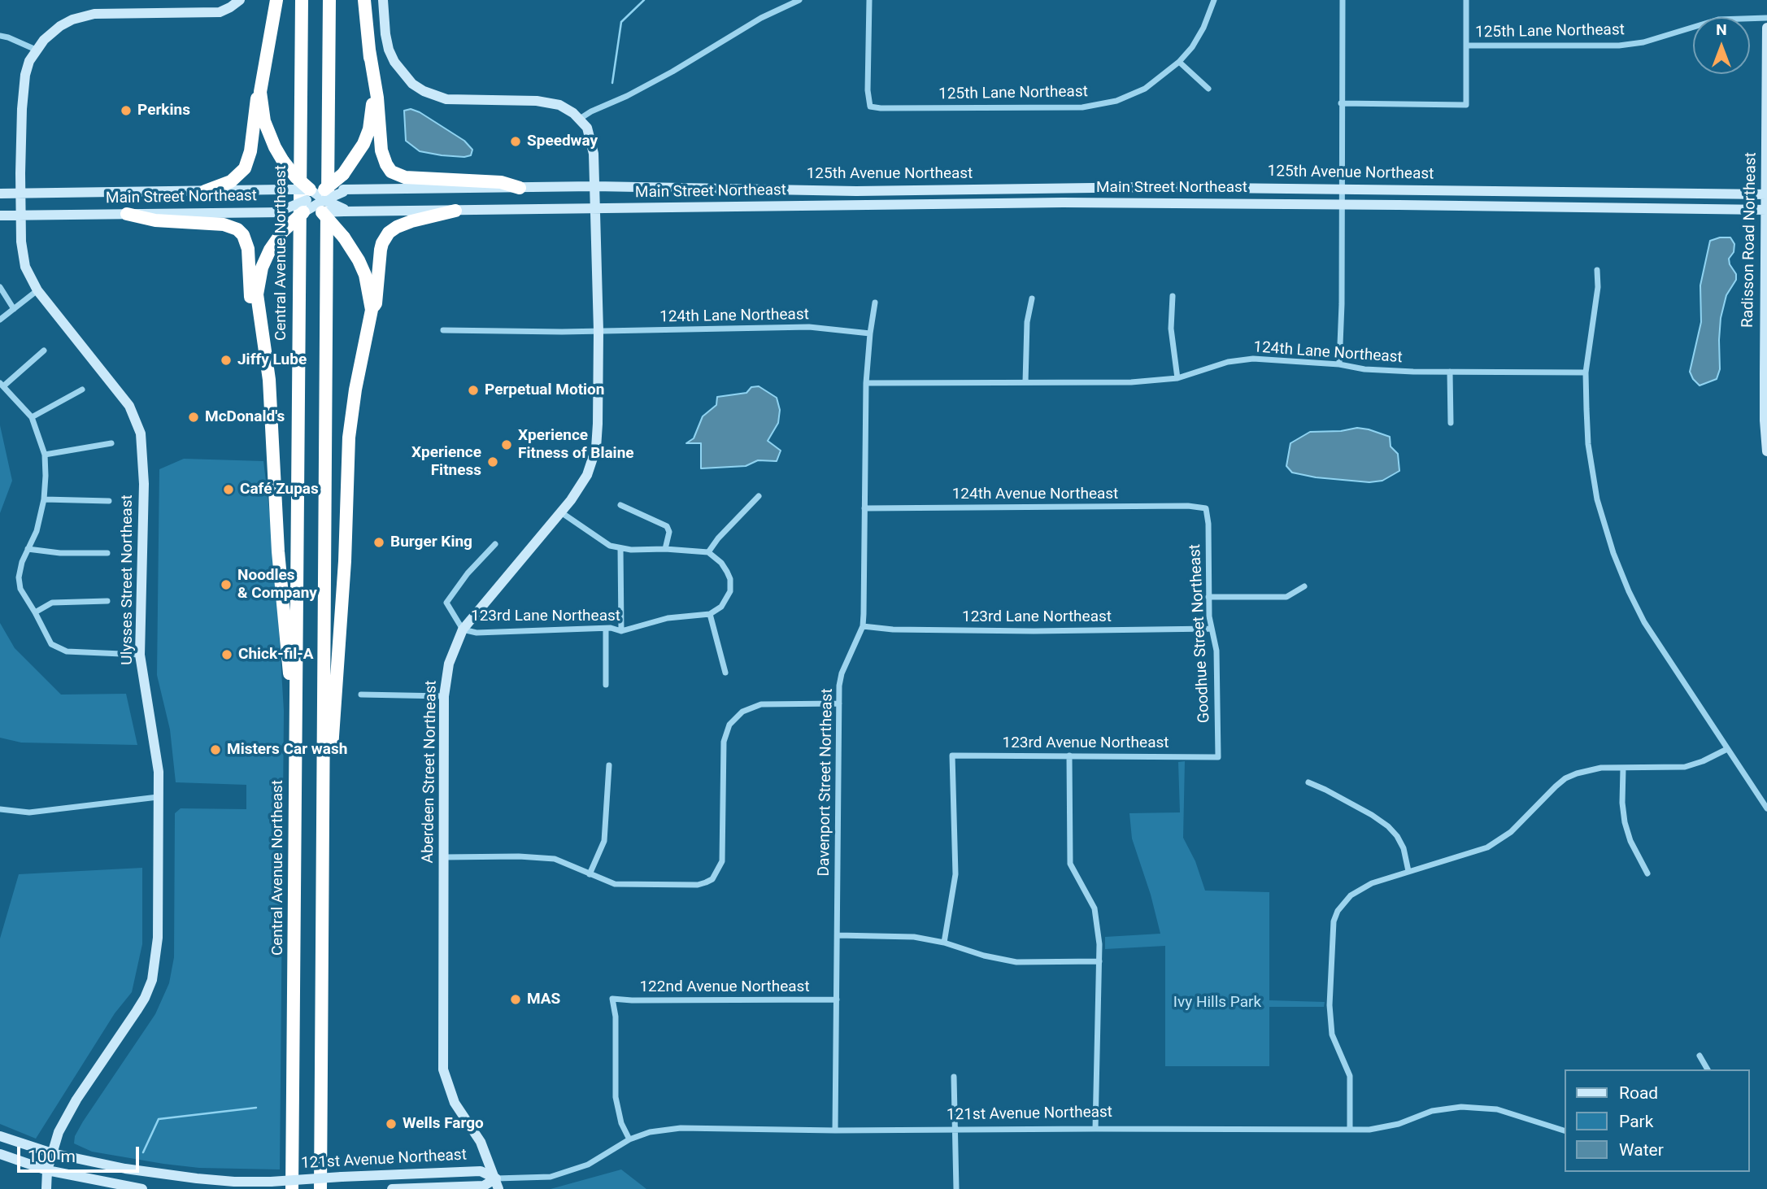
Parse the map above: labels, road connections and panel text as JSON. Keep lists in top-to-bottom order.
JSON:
{
  "streets": {
    "highway": ["Central Avenue Northeast"],
    "street": [
      "125th Lane Northeast",
      "125th Avenue Northeast",
      "Main Street Northeast",
      "Radisson Road Northeast",
      "124th Lane Northeast",
      "124th Avenue Northeast",
      "Ulysses Street Northeast",
      "123rd Lane Northeast",
      "Goodhue Street Northeast",
      "123rd Avenue Northeast",
      "Aberdeen Street Northeast",
      "Davenport Street Northeast",
      "122nd Avenue Northeast",
      "121st Avenue Northeast"
    ]
  },
  "crossings": [
    ["125th Avenue Northeast", "Main Street Northeast"],
    ["125th Avenue Northeast", "Radisson Road Northeast"],
    ["Main Street Northeast", "Ulysses Street Northeast"],
    ["Main Street Northeast", "Aberdeen Street Northeast"],
    ["124th Lane Northeast", "Aberdeen Street Northeast"],
    ["124th Lane Northeast", "Davenport Street Northeast"],
    ["124th Avenue Northeast", "Goodhue Street Northeast"],
    ["124th Avenue Northeast", "Davenport Street Northeast"],
    ["Ulysses Street Northeast", "121st Avenue Northeast"],
    ["123rd Lane Northeast", "Goodhue Street Northeast"],
    ["123rd Lane Northeast", "Aberdeen Street Northeast"],
    ["123rd Lane Northeast", "Davenport Street Northeast"],
    ["Goodhue Street Northeast", "123rd Avenue Northeast"],
    ["Aberdeen Street Northeast", "121st Avenue Northeast"],
    ["Davenport Street Northeast", "122nd Avenue Northeast"],
    ["Davenport Street Northeast", "121st Avenue Northeast"],
    ["122nd Avenue Northeast", "121st Avenue Northeast"]
  ],
  "parks": ["Ivy Hills Park"],
  "places": [
    "Perkins",
    "Speedway",
    "Jiffy Lube",
    "Perpetual Motion",
    "McDonald's",
    "Xperience Fitness of Blaine",
    "Xperience Fitness",
    "Café Zupas",
    "Burger King",
    "Noodles & Company",
    "Chick-fil-A",
    "Misters Car wash",
    "MAS",
    "Wells Fargo"
  ],
  "legend": ["Road", "Park", "Water"],
  "scale_bar": "100 m",
  "north": "top"
}
